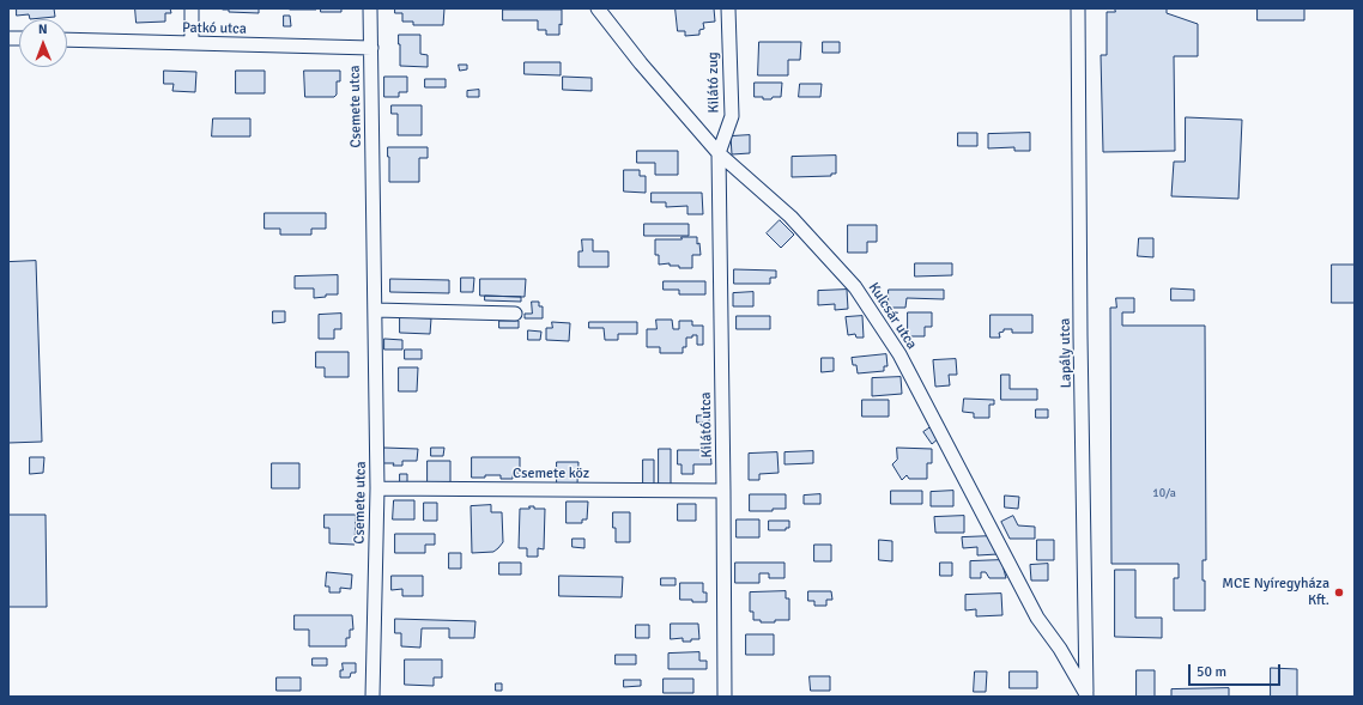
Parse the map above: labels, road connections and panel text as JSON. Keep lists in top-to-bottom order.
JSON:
{
  "streets": {
    "street": [
      "Patkó utca",
      "Kilátó zug",
      "Csemete utca",
      "Kulcsár utca",
      "Lapály utca",
      "Kilátó utca",
      "Csemete köz"
    ]
  },
  "crossings": [
    ["Patkó utca", "Csemete utca"],
    ["Kilátó zug", "Kulcsár utca"],
    ["Kilátó zug", "Kilátó utca"],
    ["Csemete utca", "Csemete köz"],
    ["Kulcsár utca", "Lapály utca"],
    ["Kulcsár utca", "Kilátó utca"],
    ["Kilátó utca", "Csemete köz"]
  ],
  "places": ["MCE Nyíregyháza Kft."],
  "house_numbers": ["10/a"],
  "scale_bar": "50 m",
  "north": "top"
}
